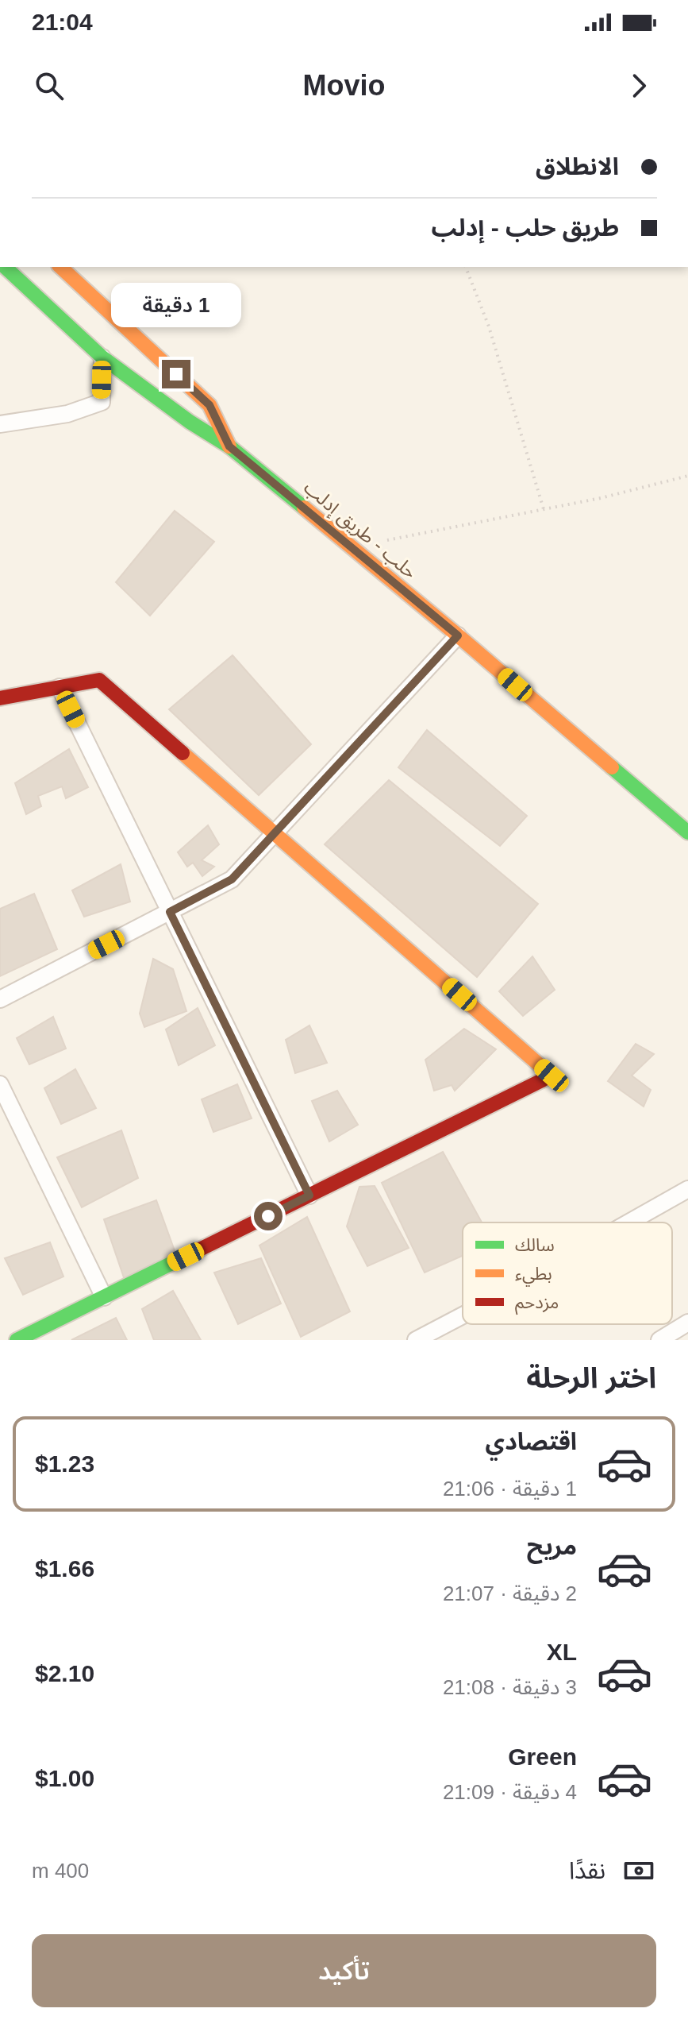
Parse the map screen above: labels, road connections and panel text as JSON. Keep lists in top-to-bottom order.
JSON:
{
  "streets": {
    "main road": ["حلب - طريق إدلب"]
  },
  "legend": ["سالك", "بطيء", "مزدحم"],
  "page": {
    "status": "21:04",
    "header": "Movio",
    "banner": ["الانطلاق", "طريق حلب - إدلب"],
    "bubble": "1 دقيقة",
    "heading": "اختر الرحلة",
    "list": [
      {
        "name": "اقتصادي",
        "note": "1 دقيقة · 21:06",
        "value": "$1.23"
      },
      {
        "name": "مريح",
        "note": "2 دقيقة · 21:07",
        "value": "$1.66"
      },
      {
        "name": "XL",
        "note": "3 دقيقة · 21:08",
        "value": "$2.10"
      },
      {
        "name": "Green",
        "note": "4 دقيقة · 21:09",
        "value": "$1.00"
      }
    ],
    "pay": ["نقدًا", "400 m"],
    "buttons": "تأكيد"
  }
}
